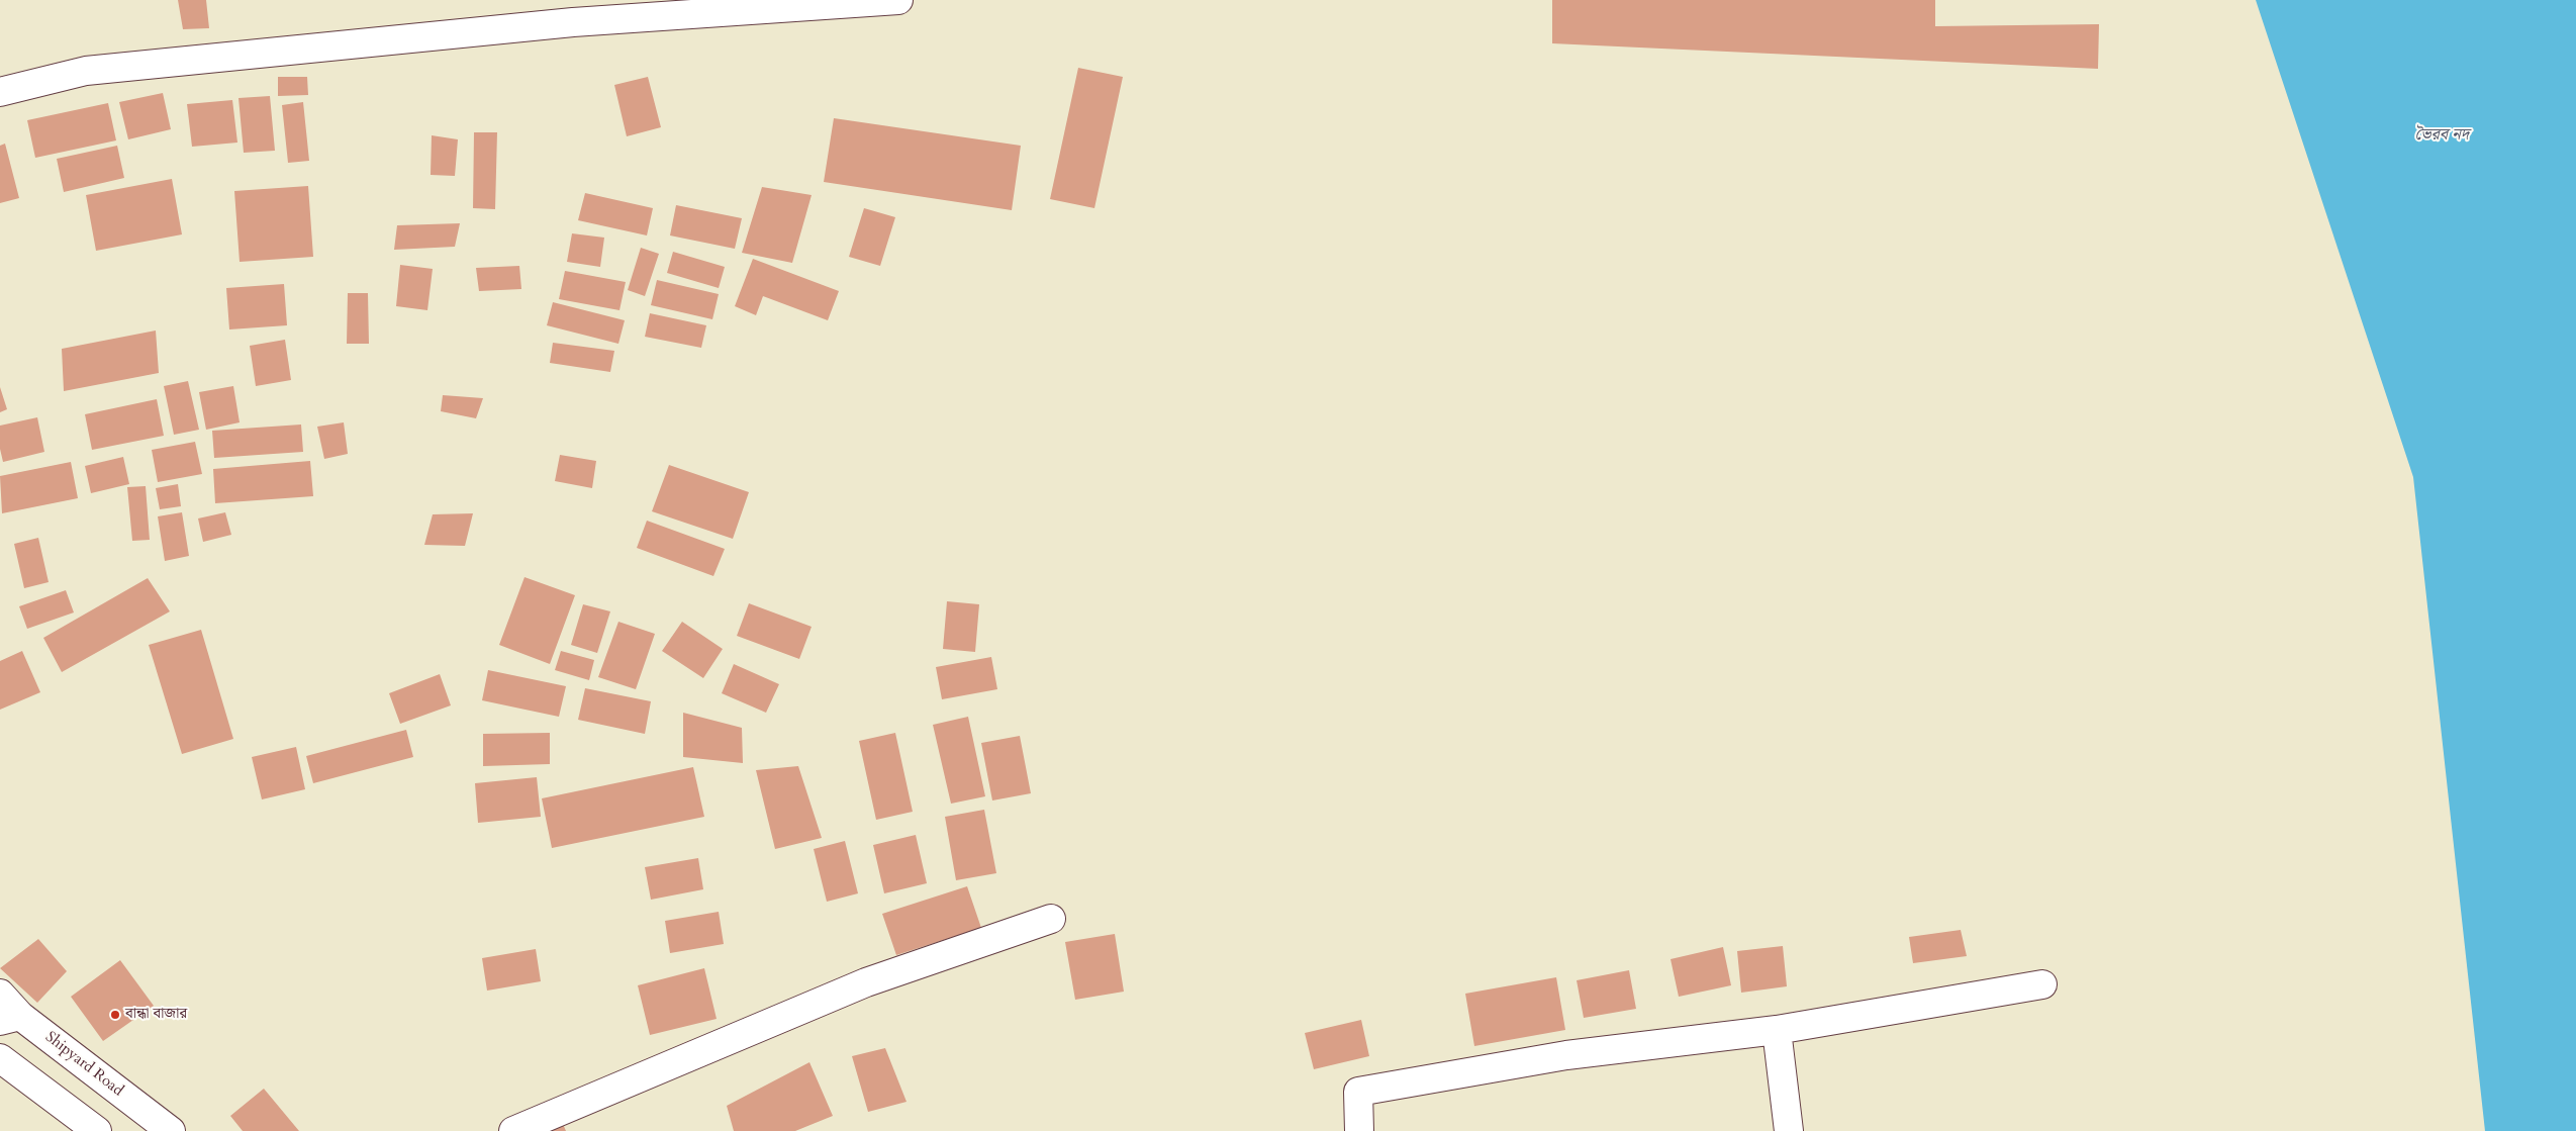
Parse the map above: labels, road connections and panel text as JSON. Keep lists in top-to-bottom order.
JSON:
{
  "streets": {
    "street": ["Shipyard Road"]
  },
  "water": ["ভৈরব নদ"],
  "places": ["বান্ধা বাজার"]
}
